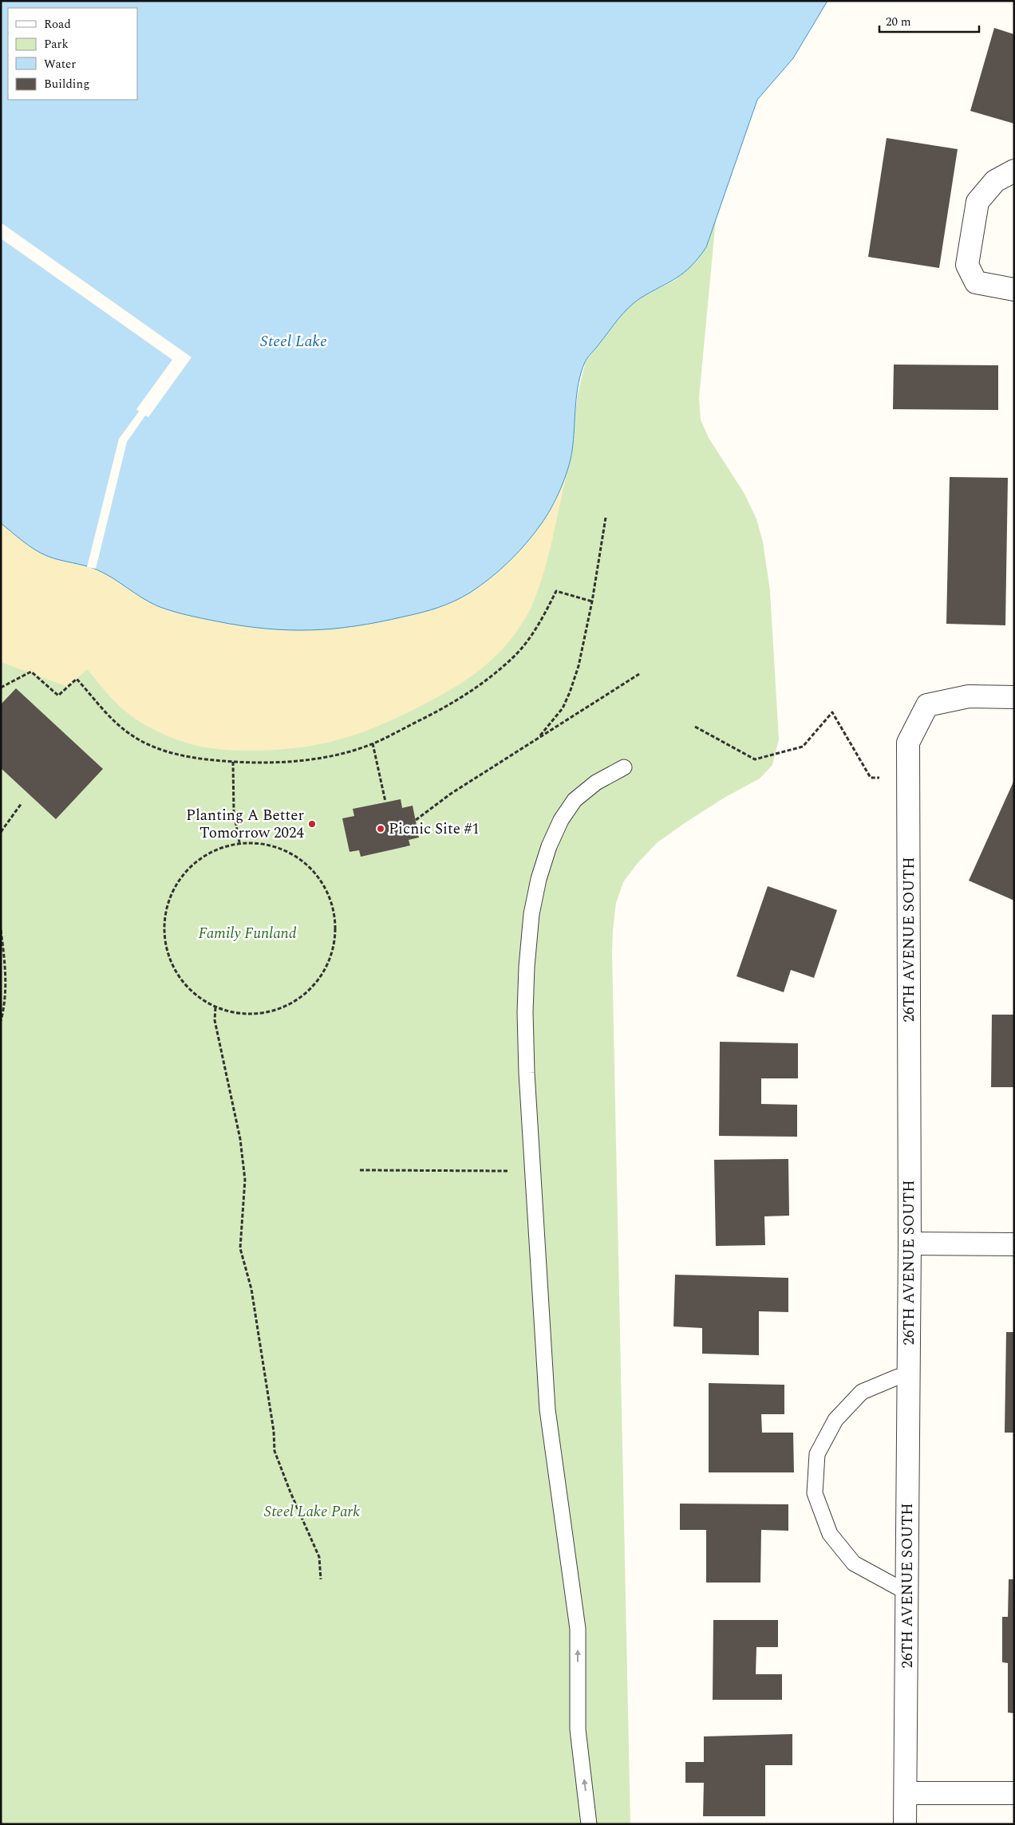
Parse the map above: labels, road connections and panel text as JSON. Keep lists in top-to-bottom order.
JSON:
{
  "streets": {
    "street": ["26TH AVENUE SOUTH"]
  },
  "water": ["Steel Lake"],
  "parks": ["Family Funland", "Steel Lake Park"],
  "places": ["Planting A Better Tomorrow 2024", "Picnic Site #1"],
  "legend": [
    "Road",
    "Park",
    "Water",
    "Building"
  ],
  "scale_bar": "20 m"
}
